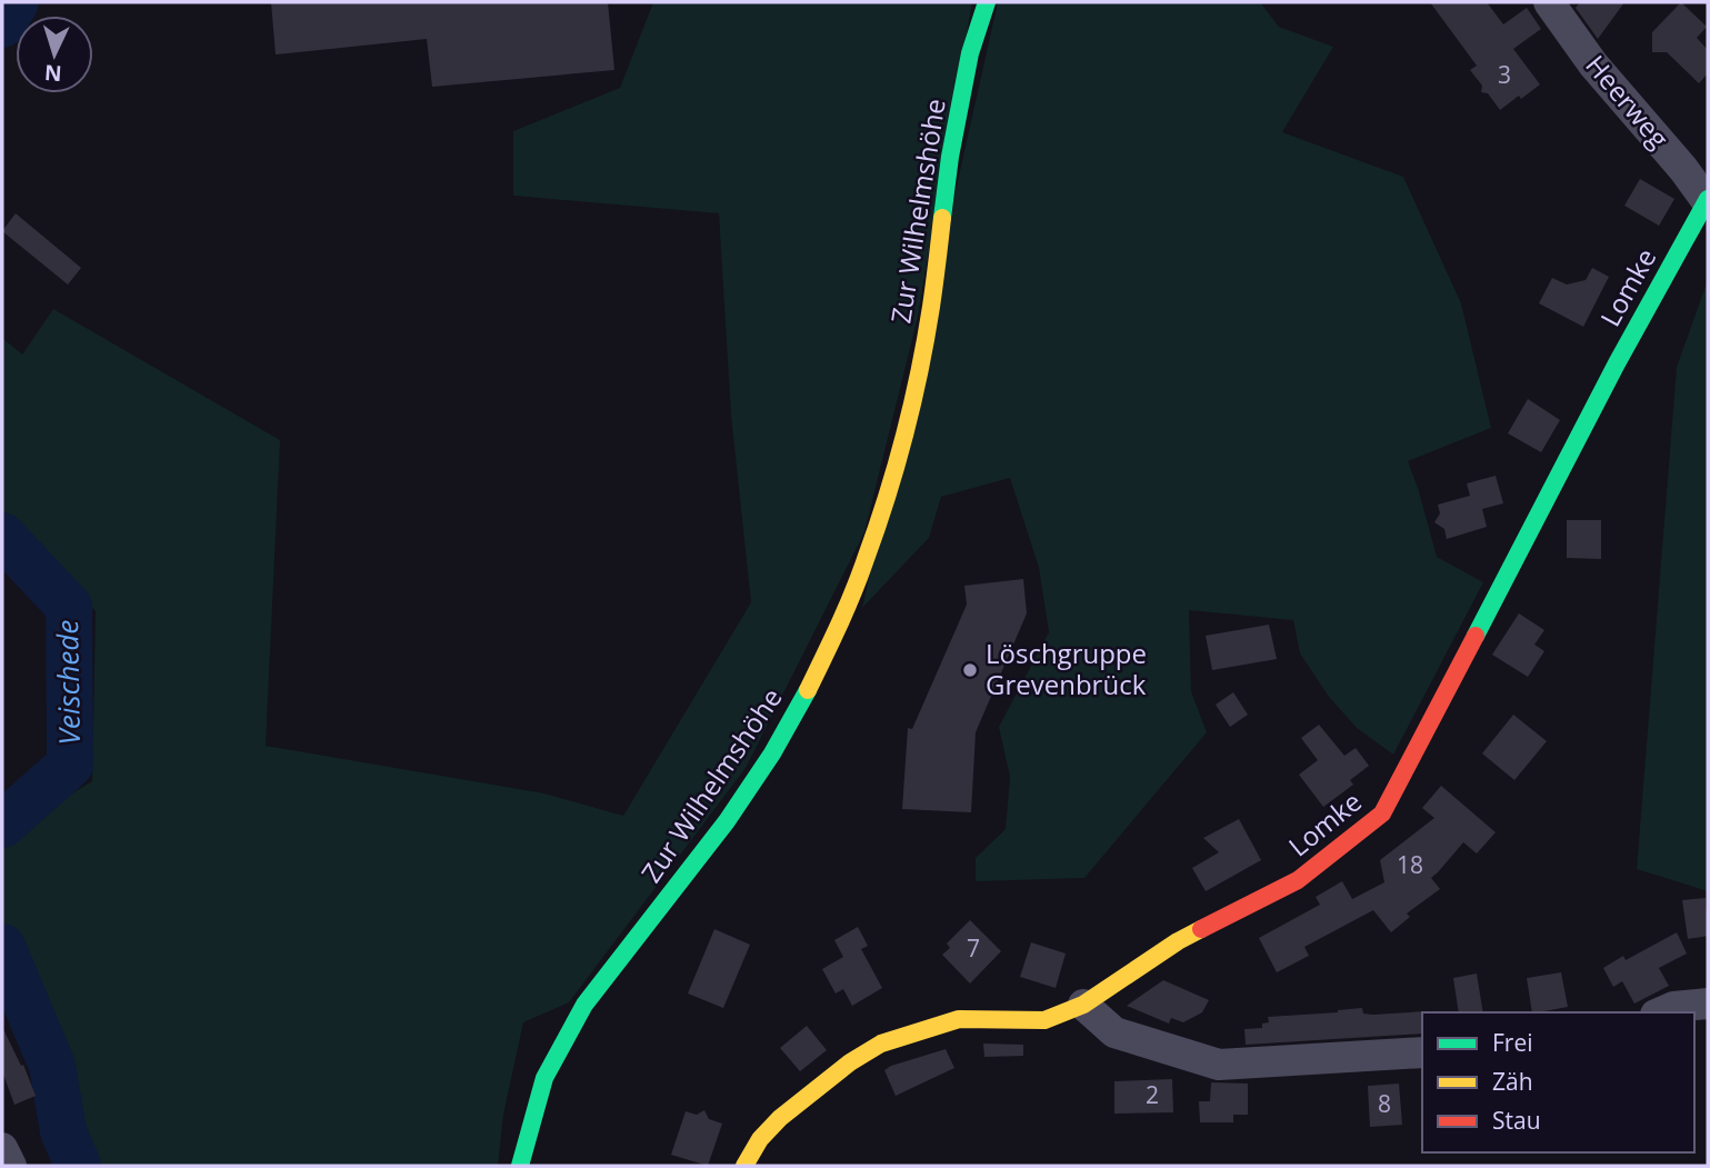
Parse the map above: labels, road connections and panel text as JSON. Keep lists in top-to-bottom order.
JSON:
{
  "streets": {
    "street": ["Heerweg", "Zur Wilhelmshöhe", "Lomke"]
  },
  "crossings": [
    ["Heerweg", "Lomke"]
  ],
  "water": ["Veischede"],
  "places": ["Löschgruppe Grevenbrück"],
  "house_numbers": [
    "3",
    "18",
    "7",
    "2",
    "8"
  ],
  "legend": ["Frei", "Zäh", "Stau"],
  "north": "bottom"
}
